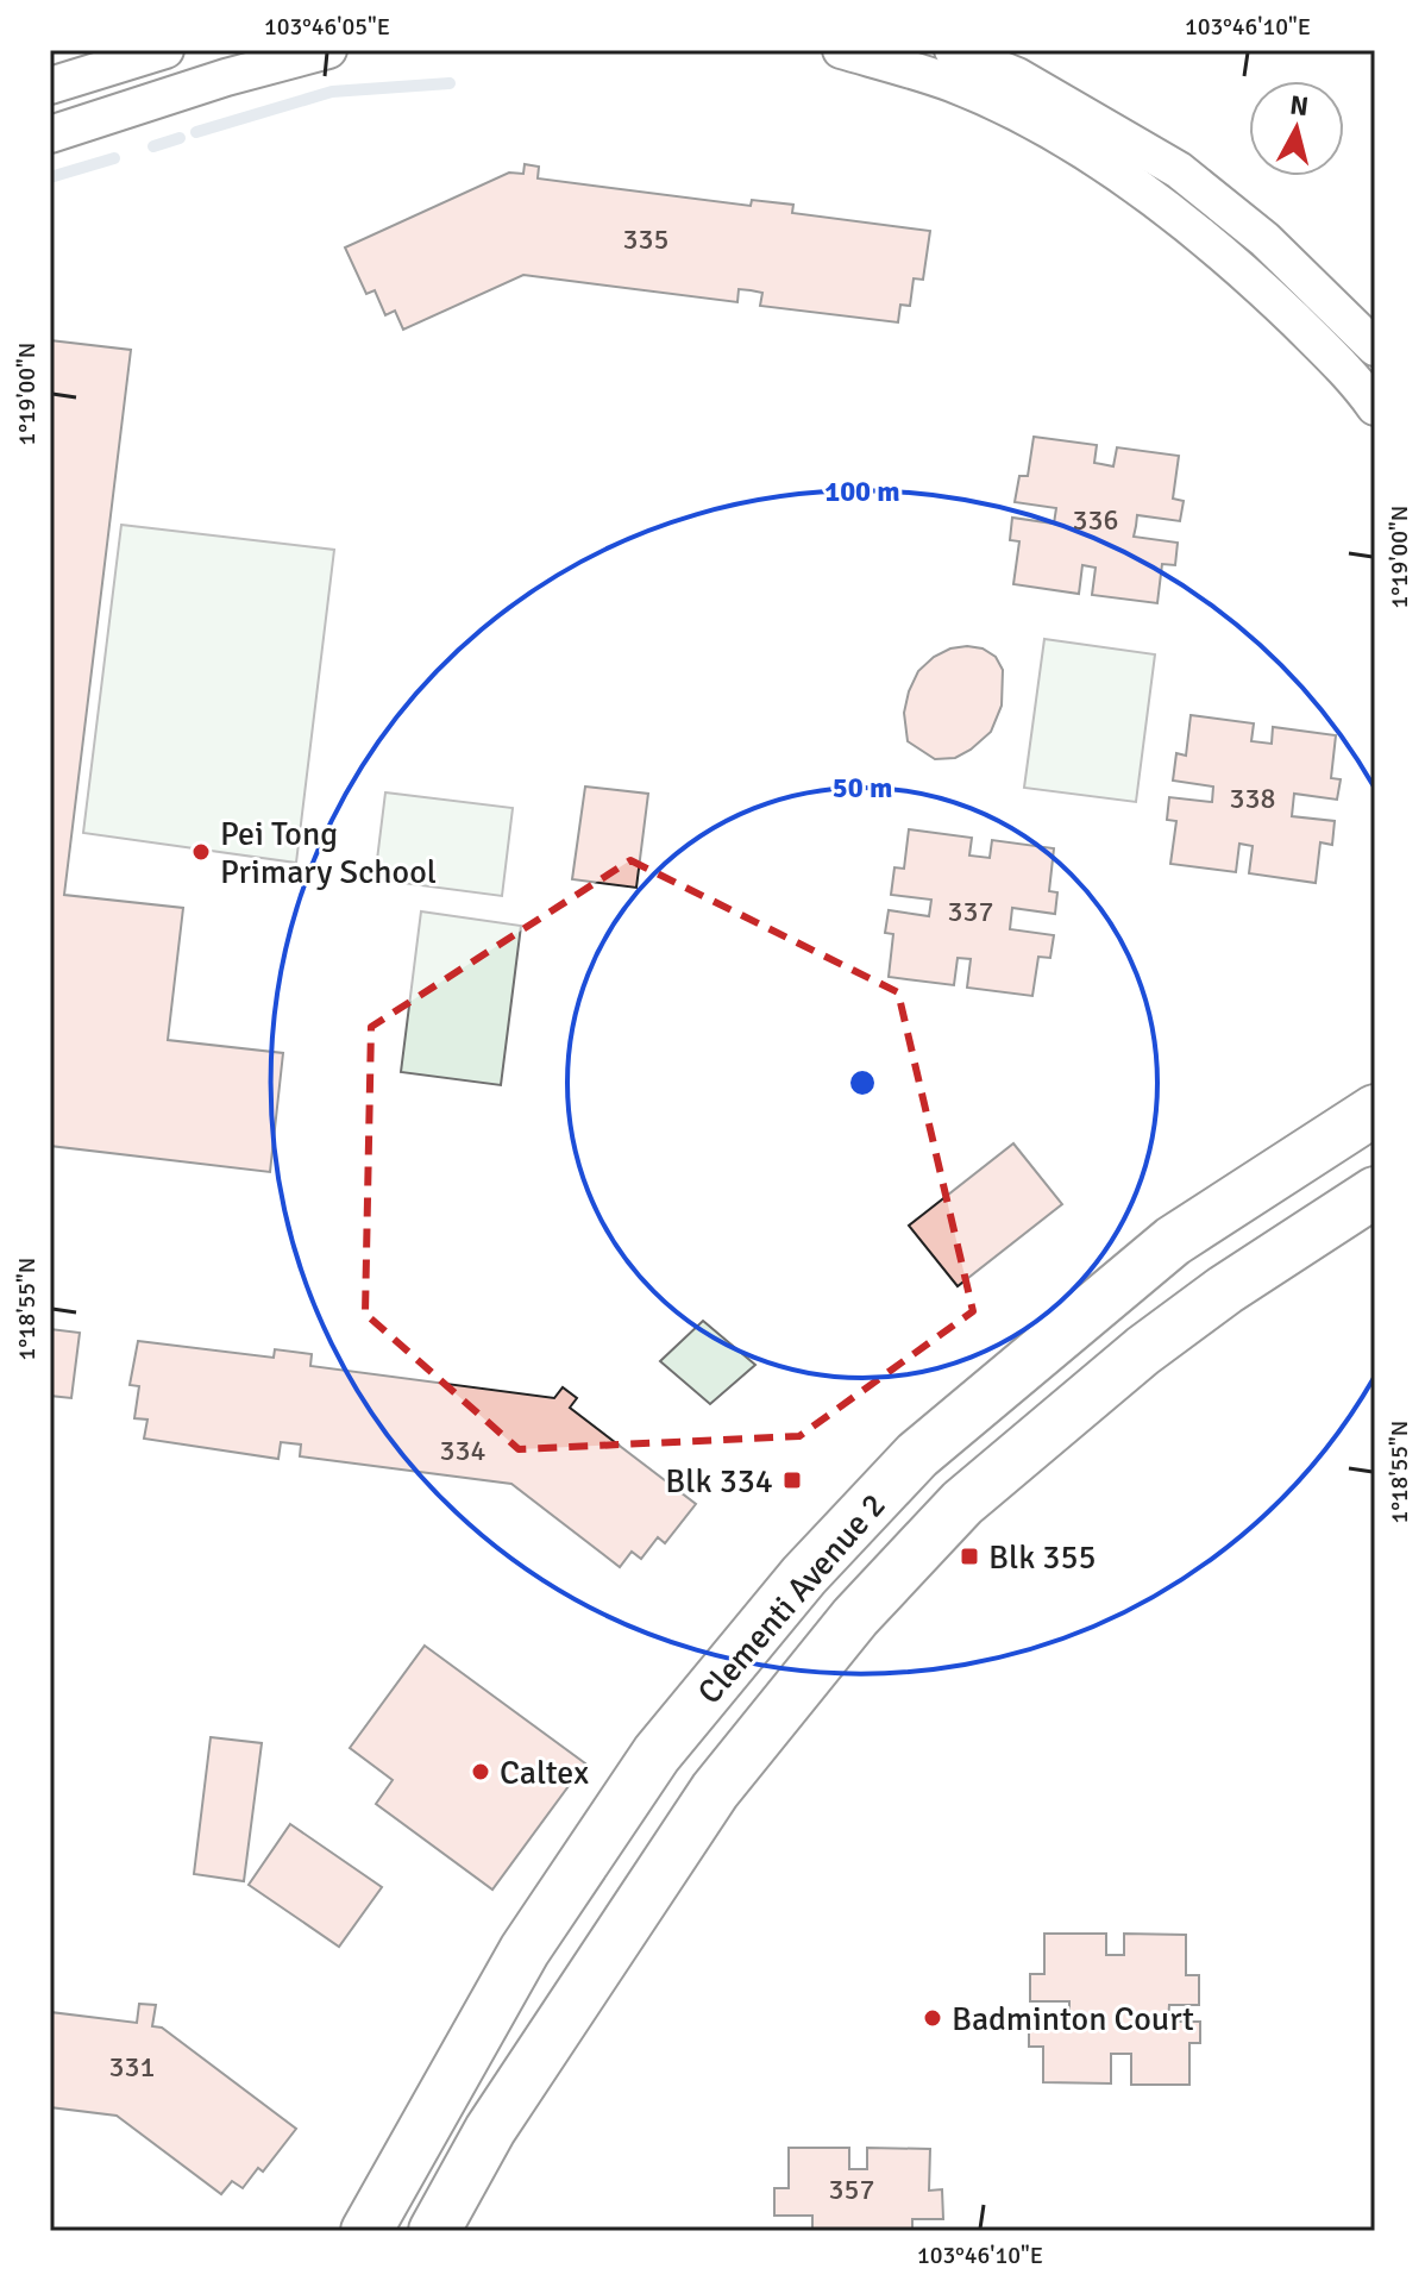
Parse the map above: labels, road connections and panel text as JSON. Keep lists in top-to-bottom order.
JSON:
{
  "streets": {
    "main road": ["Clementi Avenue 2"]
  },
  "places": {
    "other": ["Pei Tong Primary School", "Caltex", "Badminton Court"],
    "transit": ["Blk 334", "Blk 355"]
  },
  "house_numbers": [
    "335",
    "336",
    "338",
    "337",
    "334",
    "331",
    "357"
  ],
  "north": "top",
  "coordinates": [
    "103°46'05\"E",
    "103°46'10\"E",
    "1°19'00\"N",
    "1°18'55\"N"
  ],
  "rings": ["100 m", "50 m"]
}
